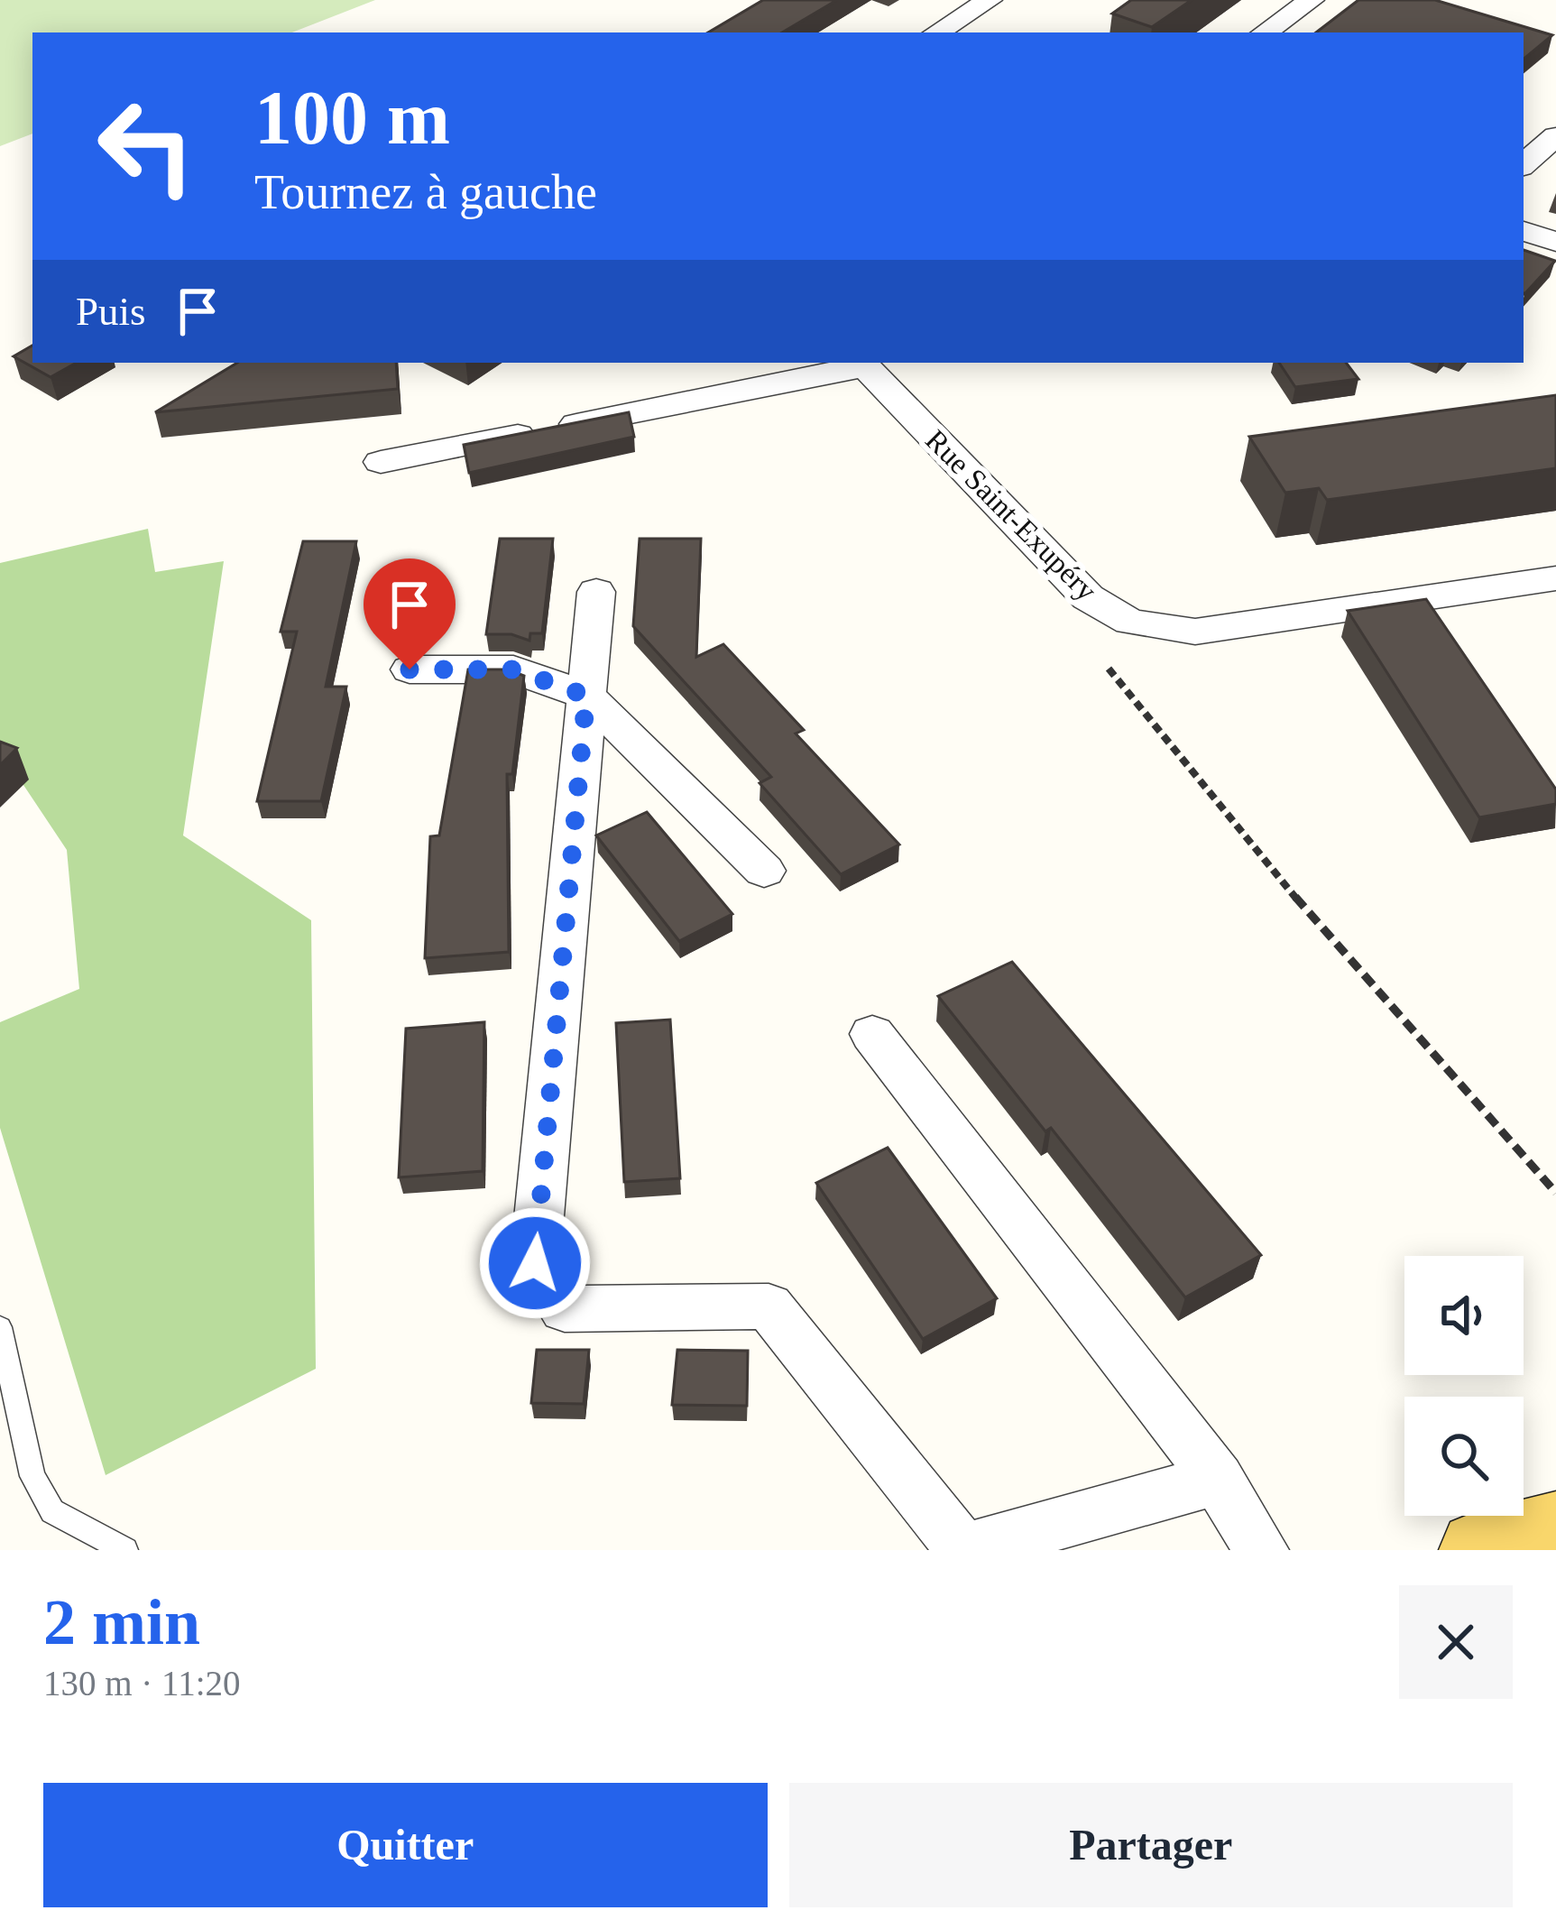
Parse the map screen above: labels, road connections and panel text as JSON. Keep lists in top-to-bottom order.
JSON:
{
  "streets": {
    "street": ["Rue Saint-Exupéry"]
  },
  "page": {
    "turn": ["100 m", "Tournez à gauche"],
    "then": "Puis",
    "heading": ["2 min", "130 m · 11:20"],
    "buttons": ["Quitter", "Partager"]
  }
}
